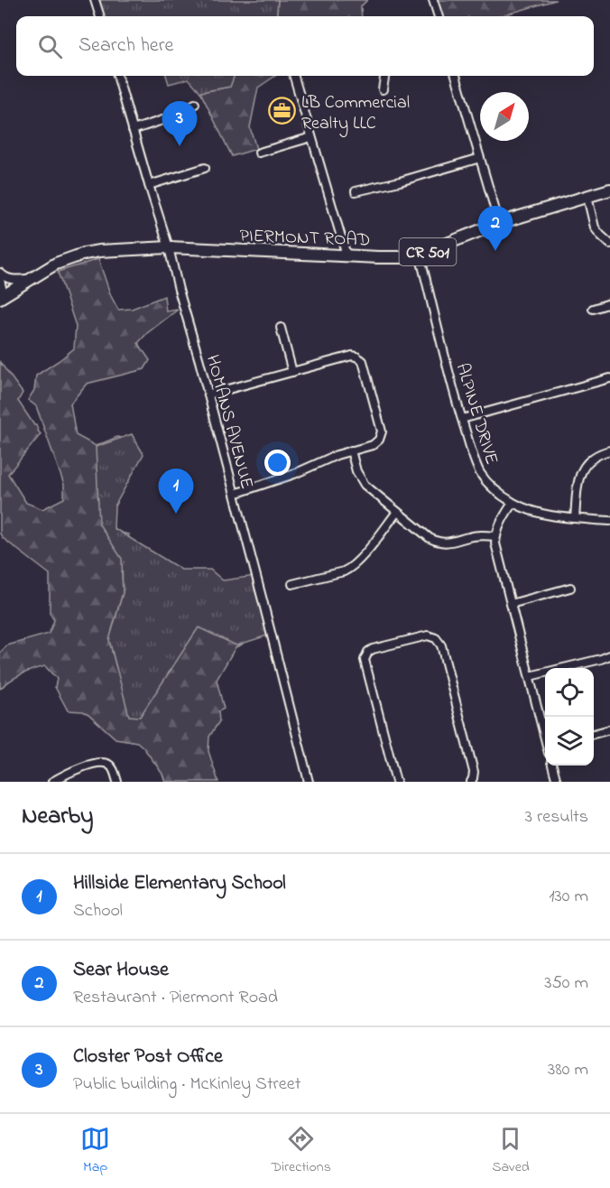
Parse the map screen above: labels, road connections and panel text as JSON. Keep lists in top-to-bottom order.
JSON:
{
  "streets": {
    "main road": ["PIERMONT ROAD", "CR 501"],
    "street": ["ALPINE DRIVE", "HOMANS AVENUE"]
  },
  "crossings": [
    ["PIERMONT ROAD", "ALPINE DRIVE"],
    ["PIERMONT ROAD", "HOMANS AVENUE"]
  ],
  "places": {
    "office": ["LB Commercial Realty LLC"]
  },
  "north": "top right",
  "page": {
    "search": "Search here",
    "pins": ["3", "2", "1"],
    "heading": ["Nearby", "3 results"],
    "list": [
      {
        "mark": "1",
        "name": "Hillside Elementary School",
        "note": "School",
        "value": "130 m"
      },
      {
        "mark": "2",
        "name": "Sear House",
        "note": "Restaurant · Piermont Road",
        "value": "350 m"
      },
      {
        "mark": "3",
        "name": "Closter Post Office",
        "note": "Public building · McKinley Street",
        "value": "380 m"
      }
    ],
    "nav": ["Map", "Directions", "Saved"]
  }
}
